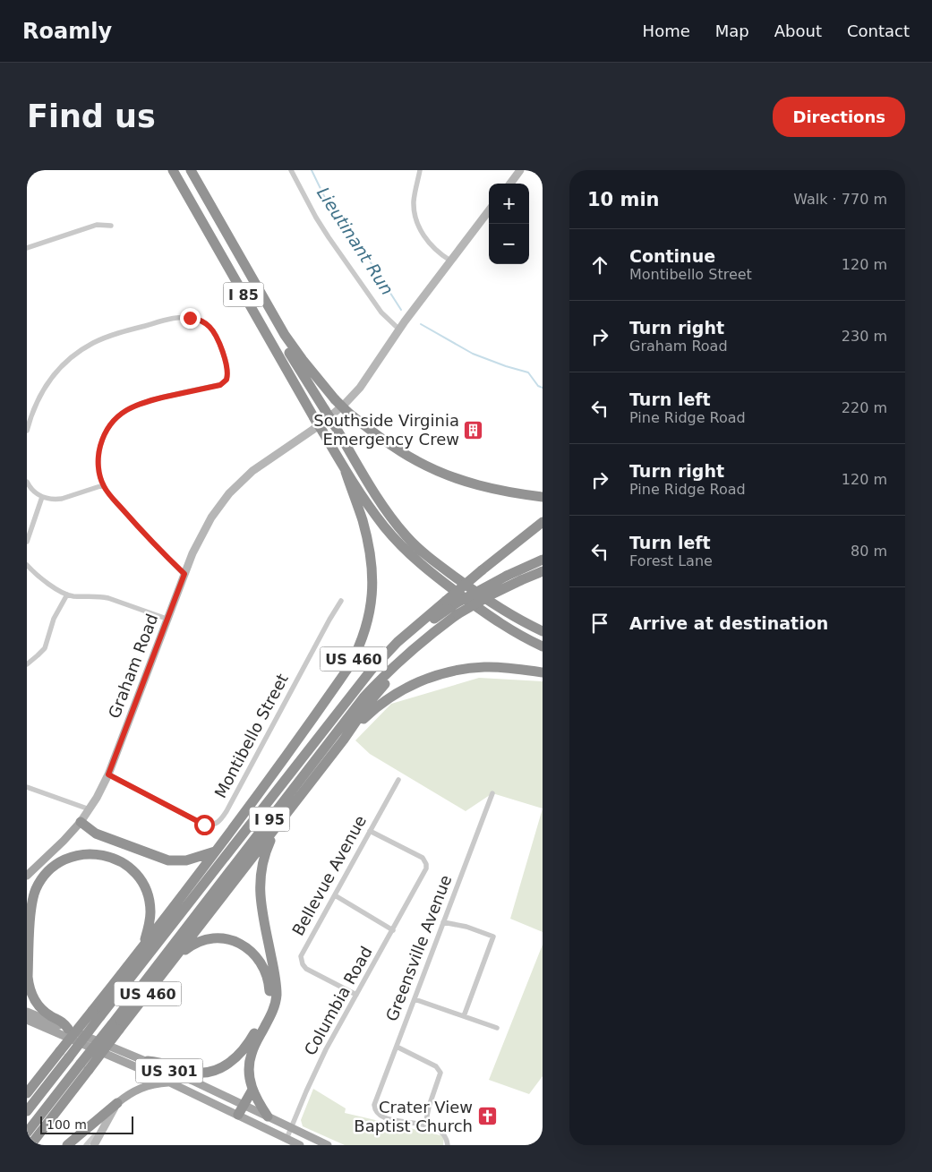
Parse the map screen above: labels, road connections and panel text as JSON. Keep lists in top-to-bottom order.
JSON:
{
  "streets": {
    "highway": ["I 85", "US 460", "I 95"],
    "main road": ["Graham Road", "US 301"],
    "street": [
      "Montibello Street",
      "Bellevue Avenue",
      "Greensville Avenue",
      "Columbia Road"
    ]
  },
  "crossings": [
    ["I 85", "US 460"],
    ["US 460", "I 95"],
    ["Graham Road", "Montibello Street"],
    ["Bellevue Avenue", "Columbia Road"],
    ["Columbia Road", "US 301"]
  ],
  "water": ["Lieutinant Run"],
  "places": {
    "building": ["Southside Virginia Emergency Crew"],
    "church": ["Crater View Baptist Church"]
  },
  "scale_bar": "100 m",
  "page": {
    "header": "Roamly",
    "nav": [
      "Home",
      "Map",
      "About",
      "Contact"
    ],
    "buttons": "Directions",
    "title": "Find us",
    "heading": ["10 min", "Walk · 770 m"],
    "map_buttons": ["+", "−"],
    "list": [
      ["Continue", "Montibello Street", "120 m"],
      ["Turn right", "Graham Road", "230 m"],
      ["Turn left", "Pine Ridge Road", "220 m"],
      ["Turn right", "Pine Ridge Road", "120 m"],
      ["Turn left", "Forest Lane", "80 m"],
      "Arrive at destination"
    ],
    "scale": "100 m"
  }
}
